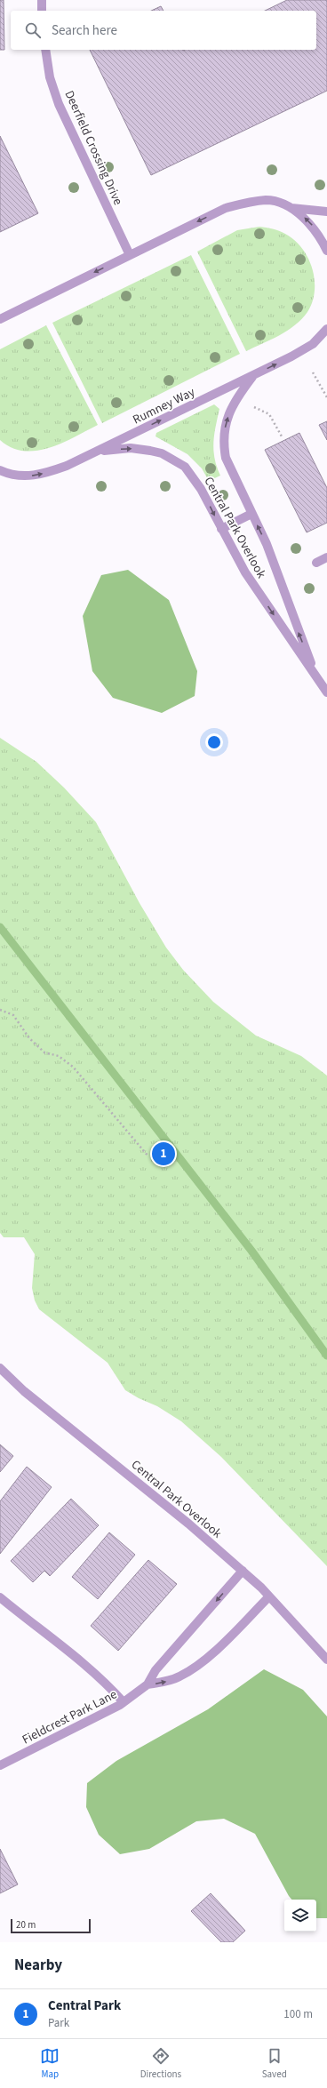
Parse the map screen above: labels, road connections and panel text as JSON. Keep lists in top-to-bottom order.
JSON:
{
  "streets": {
    "street": [
      "Deerfield Crossing Drive",
      "Rumney Way",
      "Central Park Overlook",
      "Fieldcrest Park Lane"
    ]
  },
  "crossings": [
    ["Rumney Way", "Central Park Overlook"],
    ["Central Park Overlook", "Fieldcrest Park Lane"]
  ],
  "one_way": ["Rumney Way"],
  "scale_bar": "20 m",
  "page": {
    "search": "Search here",
    "pins": "1",
    "scale": "20 m",
    "heading": "Nearby",
    "list": [
      {
        "mark": "1",
        "name": "Central Park",
        "note": "Park",
        "value": "100 m"
      }
    ],
    "nav": ["Map", "Directions", "Saved"]
  }
}
